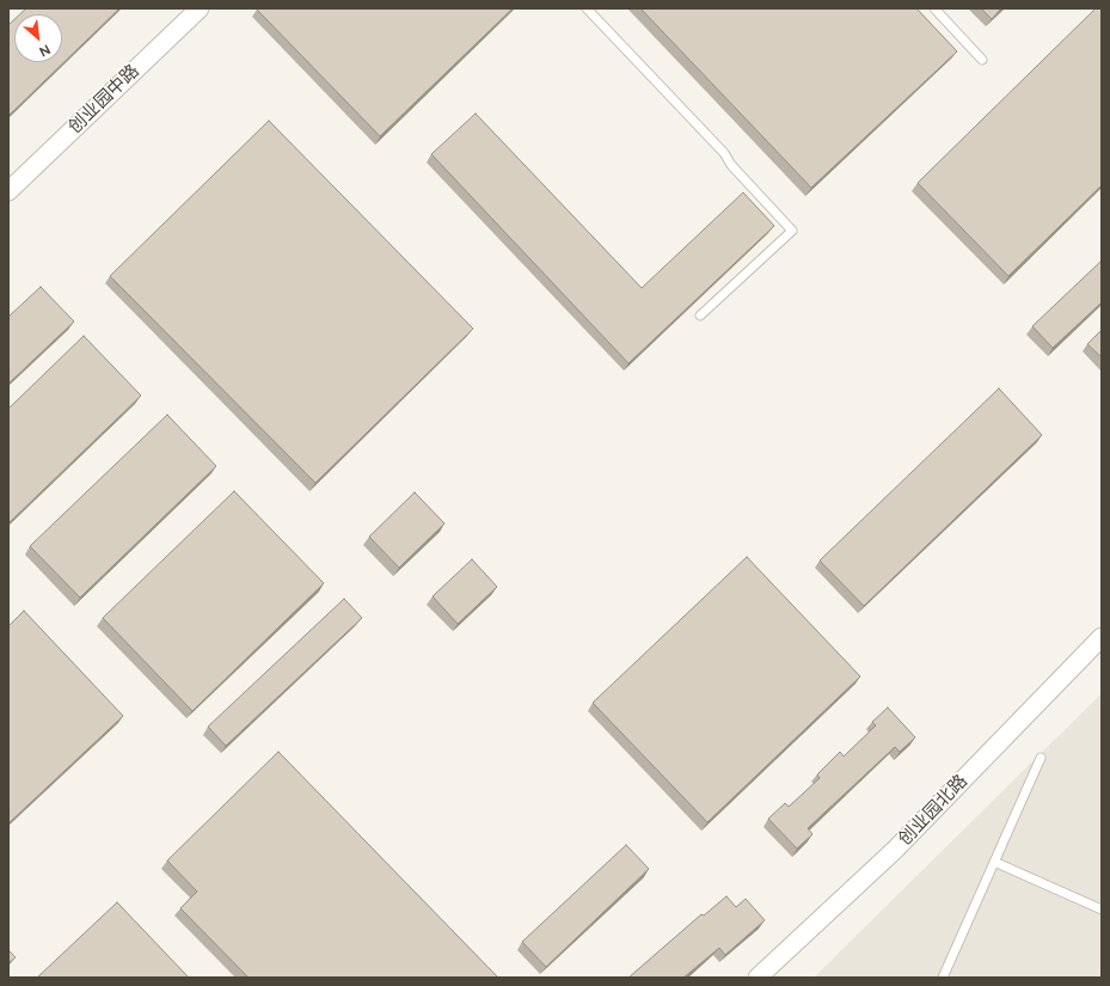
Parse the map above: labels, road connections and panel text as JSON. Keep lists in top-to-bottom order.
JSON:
{
  "streets": {
    "street": ["创业园中路", "创业园北路"]
  },
  "north": "bottom right"
}
